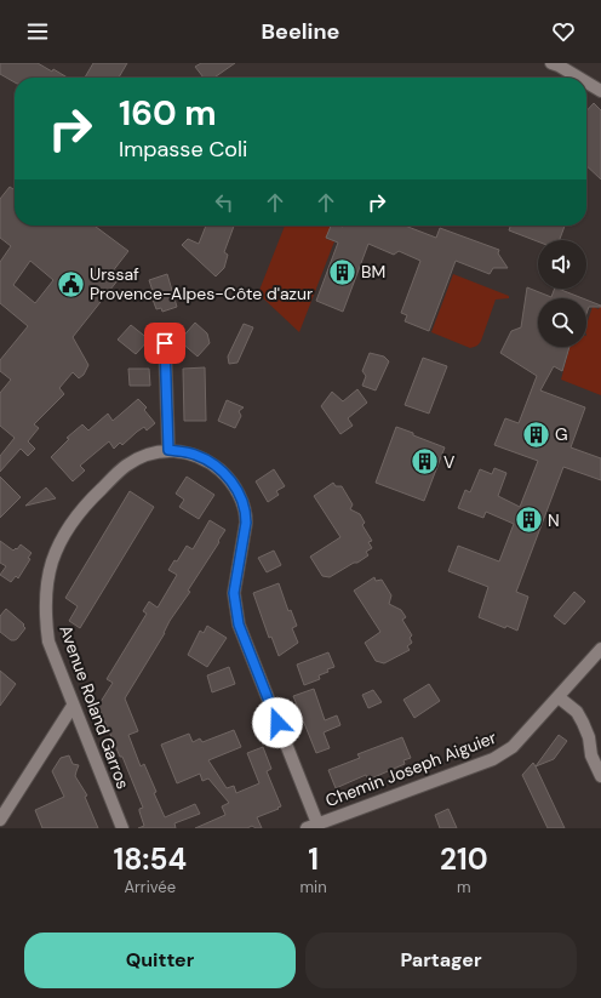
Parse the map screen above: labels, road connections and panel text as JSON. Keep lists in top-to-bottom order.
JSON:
{
  "streets": {
    "street": ["Avenue Roland Garros", "Chemin Joseph Aiguier"]
  },
  "places": {
    "building": [
      "BM",
      "G",
      "V",
      "N"
    ],
    "public building": ["Urssaf Provence-Alpes-Côte d'azur"]
  },
  "page": {
    "header": "Beeline",
    "turn": ["160 m", "Impasse Coli"],
    "eta": [
      "18:54",
      "Arrivée",
      "1",
      "min",
      "210",
      "m"
    ],
    "buttons": ["Quitter", "Partager"]
  }
}
